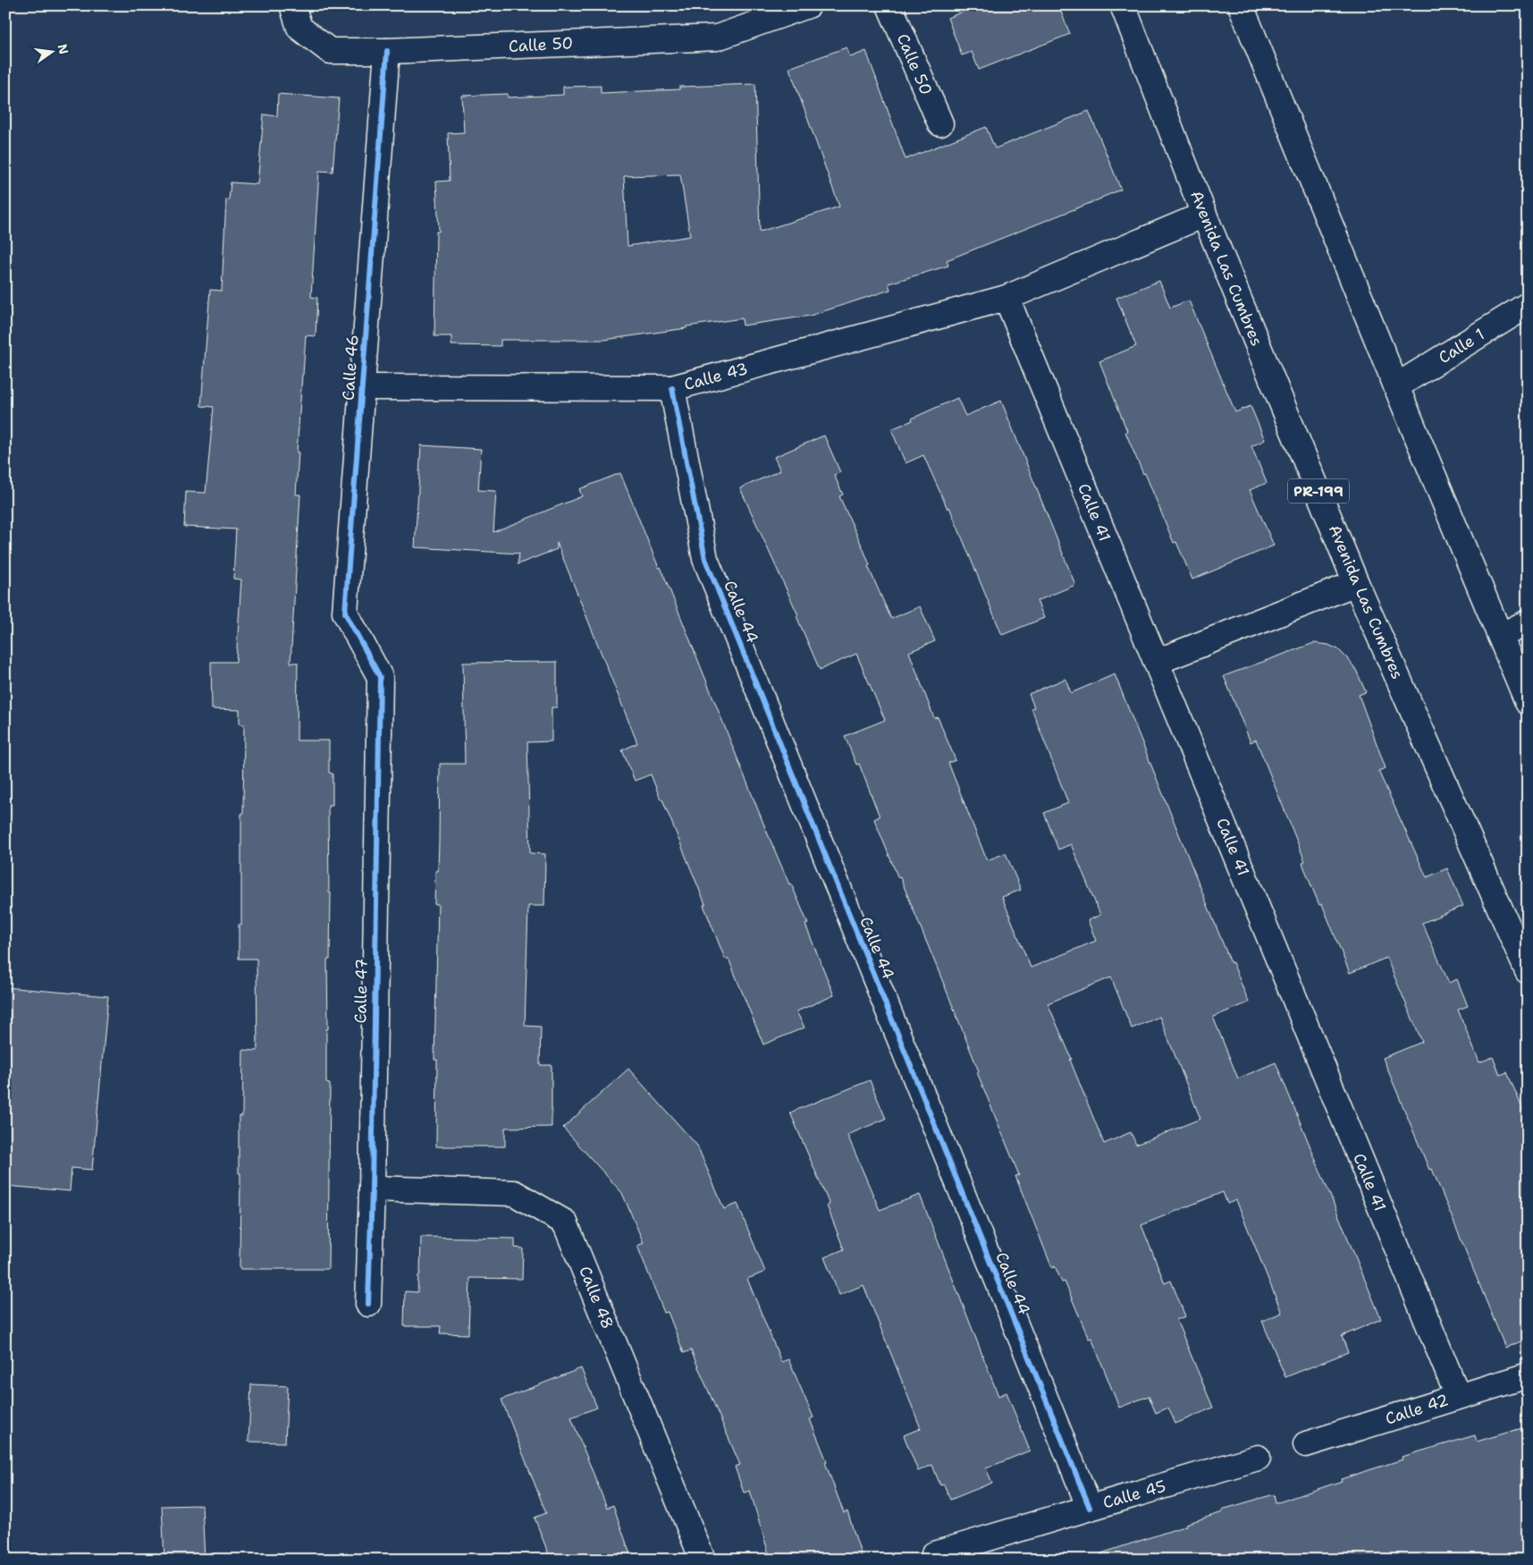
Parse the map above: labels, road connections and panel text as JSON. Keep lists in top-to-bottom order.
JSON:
{
  "streets": {
    "main road": [
      "Calle 50",
      "Avenida Las Cumbres",
      "Calle 1",
      "Calle 46",
      "Calle 43",
      "PR-199",
      "Calle 41",
      "Calle 44",
      "Calle 47",
      "Calle 48",
      "Calle 42",
      "Calle 45"
    ]
  },
  "crossings": [
    ["Calle 50", "Calle 46"],
    ["Avenida Las Cumbres", "Calle 43"],
    ["Calle 46", "Calle 43"],
    ["Calle 46", "Calle 47"],
    ["Calle 43", "Calle 41"],
    ["Calle 43", "Calle 44"],
    ["Calle 41", "Calle 42"],
    ["Calle 44", "Calle 45"],
    ["Calle 47", "Calle 48"]
  ],
  "north": "right"
}
